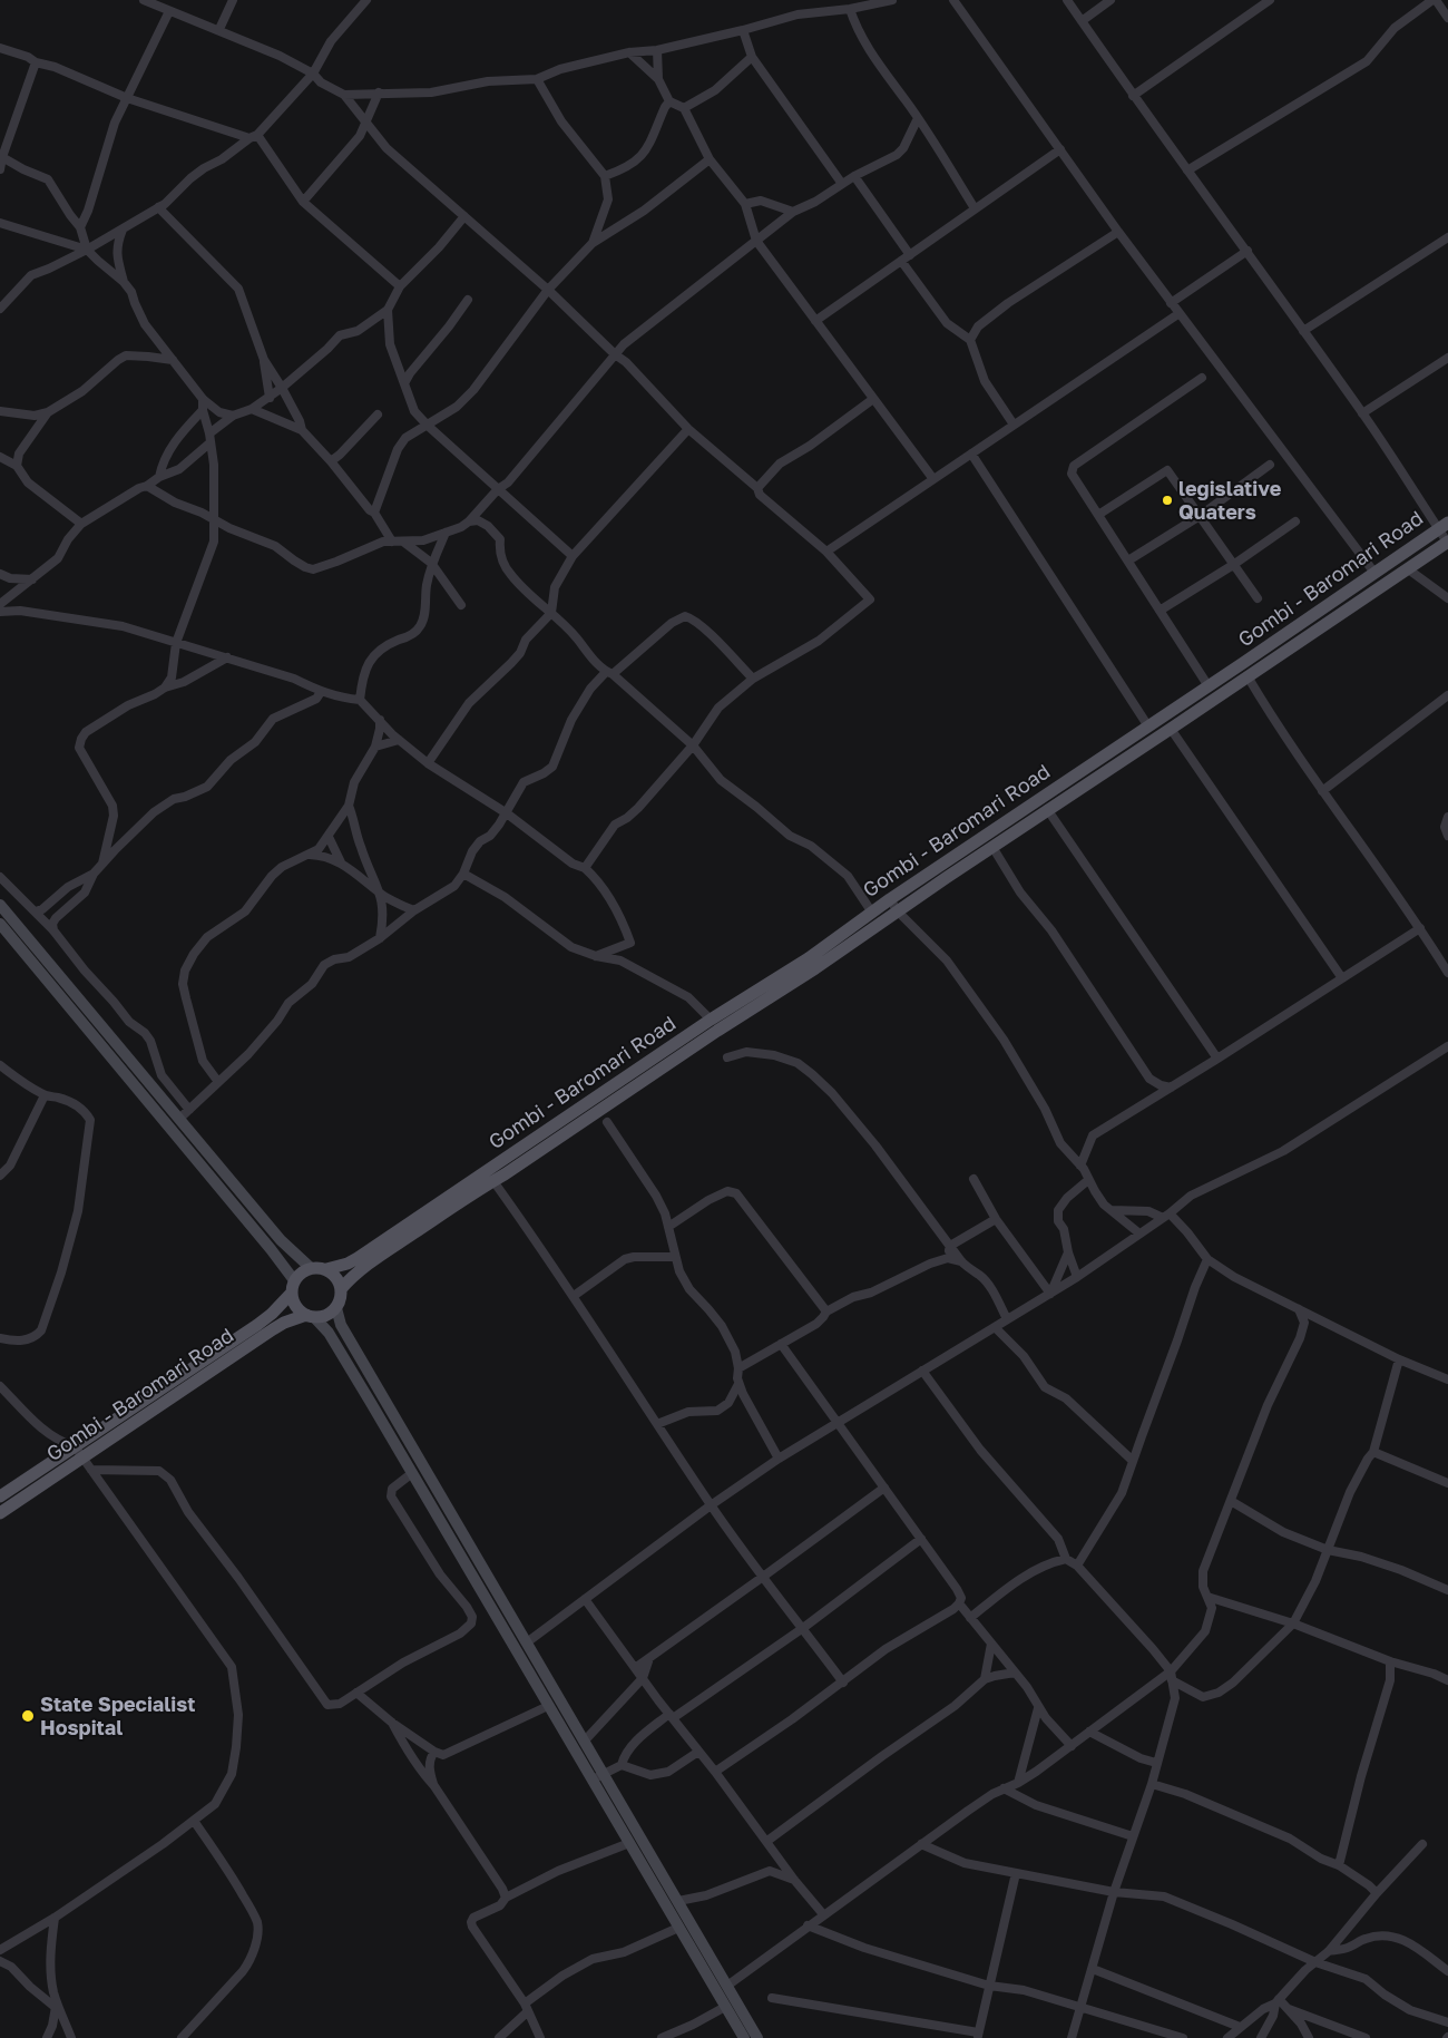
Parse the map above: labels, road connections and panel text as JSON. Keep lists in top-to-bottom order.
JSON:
{
  "streets": {
    "main road": ["Gombi - Baromari Road"]
  },
  "places": ["legislative Quaters", "State Specialist Hospital"]
}
